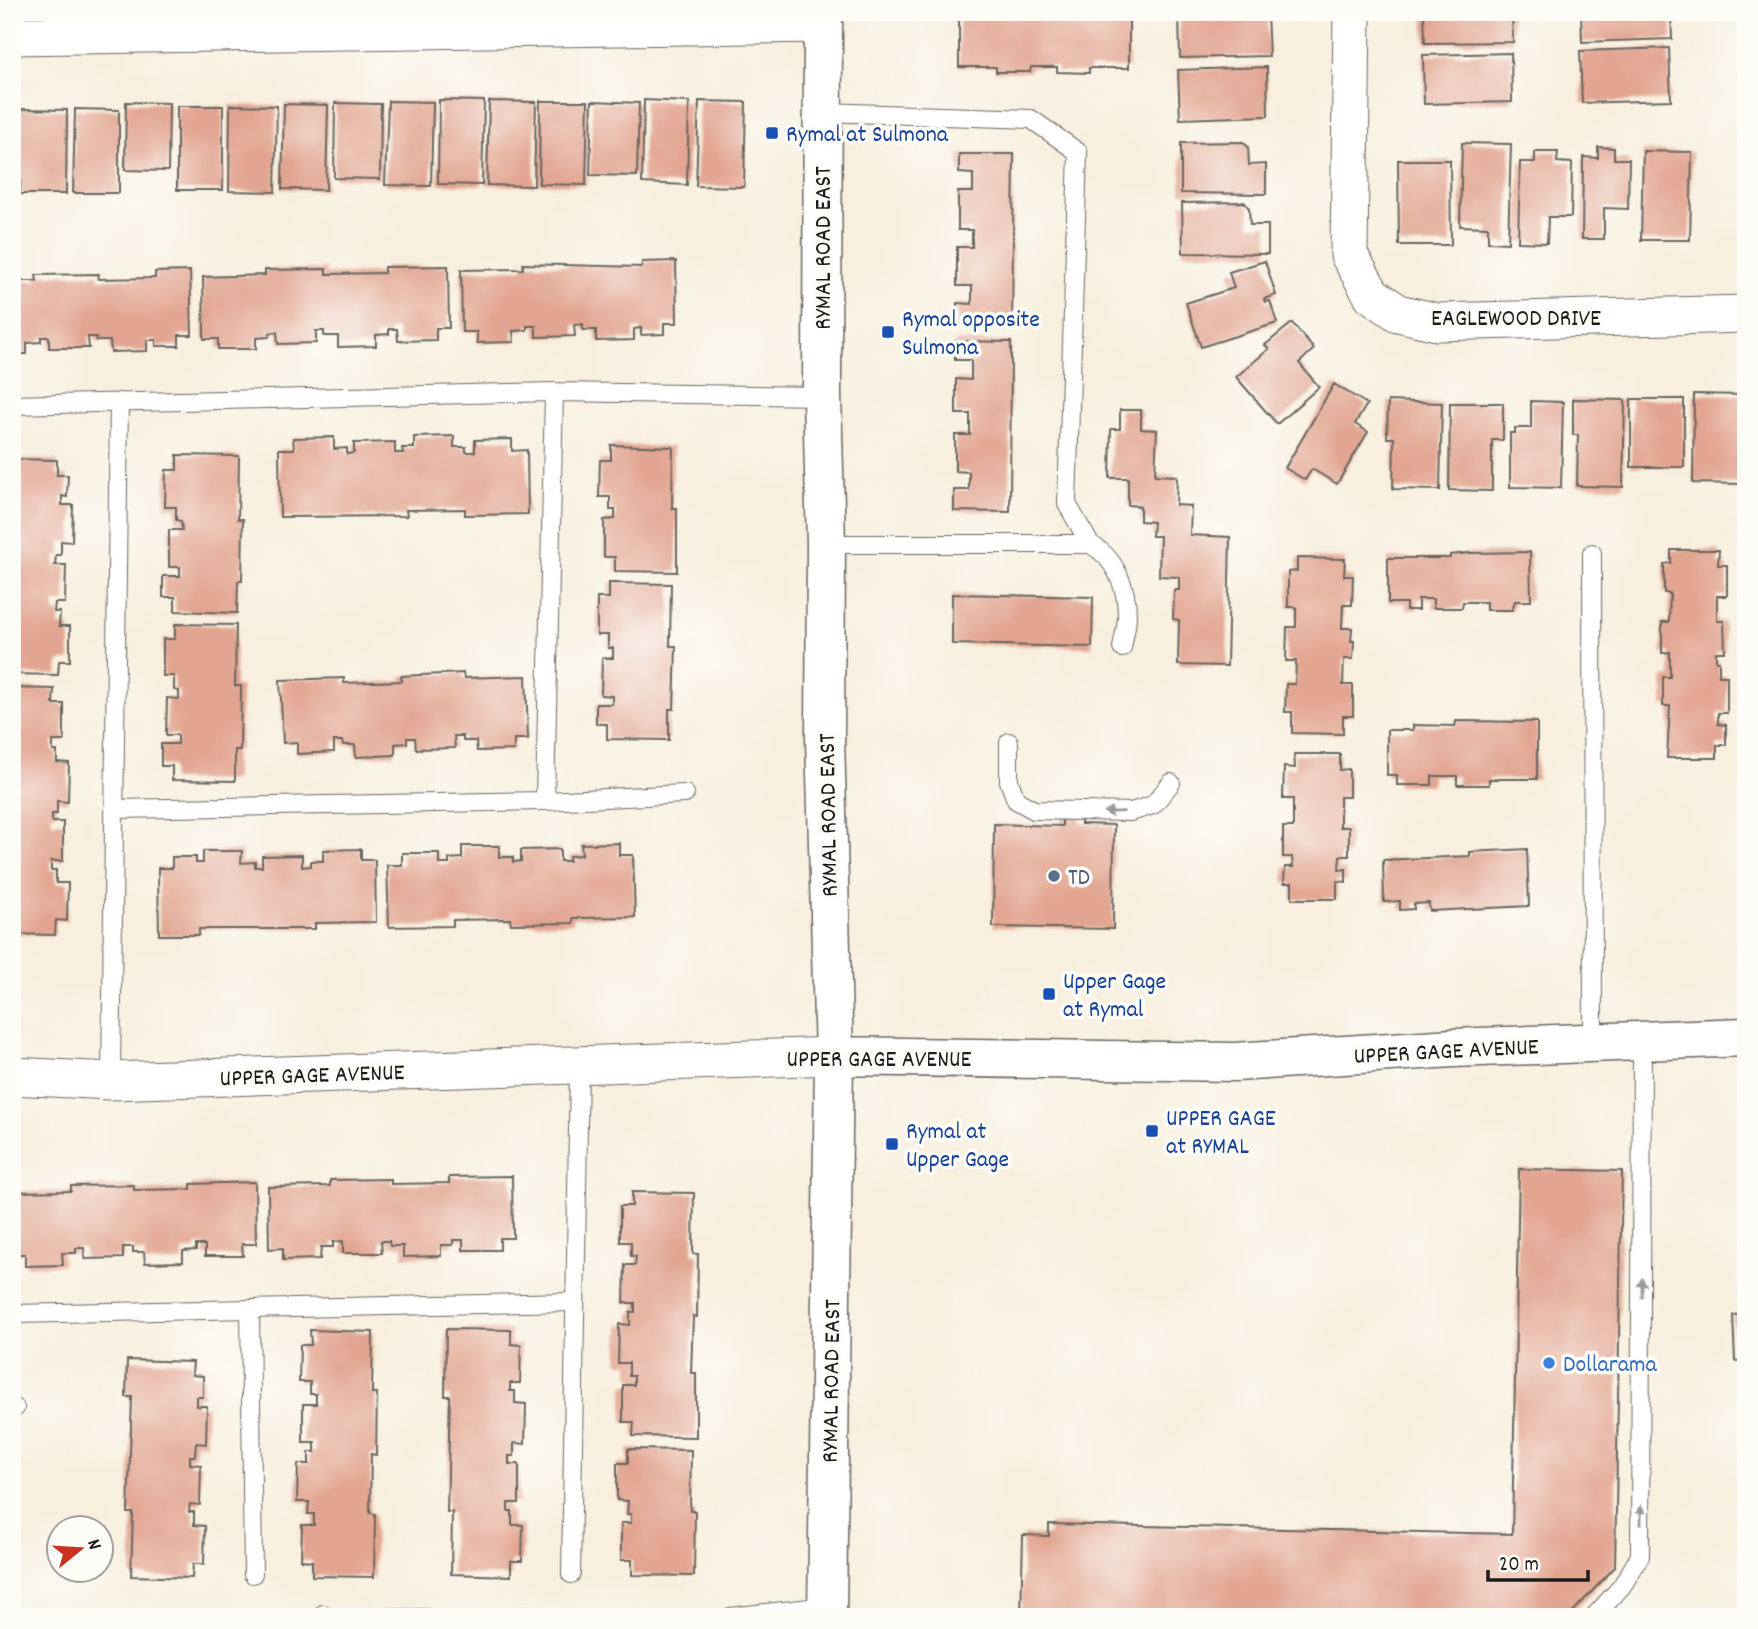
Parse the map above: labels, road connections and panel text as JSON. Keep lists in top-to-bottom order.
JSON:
{
  "streets": {
    "main road": ["RYMAL ROAD EAST", "UPPER GAGE AVENUE"],
    "street": ["EAGLEWOOD DRIVE"]
  },
  "crossings": [
    ["RYMAL ROAD EAST", "UPPER GAGE AVENUE"]
  ],
  "places": {
    "transit": [
      "Rymal at Sulmona",
      "Rymal opposite Sulmona",
      "Upper Gage at Rymal",
      "UPPER GAGE at RYMAL",
      "Rymal at Upper Gage"
    ],
    "other": ["TD", "Dollarama"]
  },
  "scale_bar": "20 m",
  "north": "right"
}
